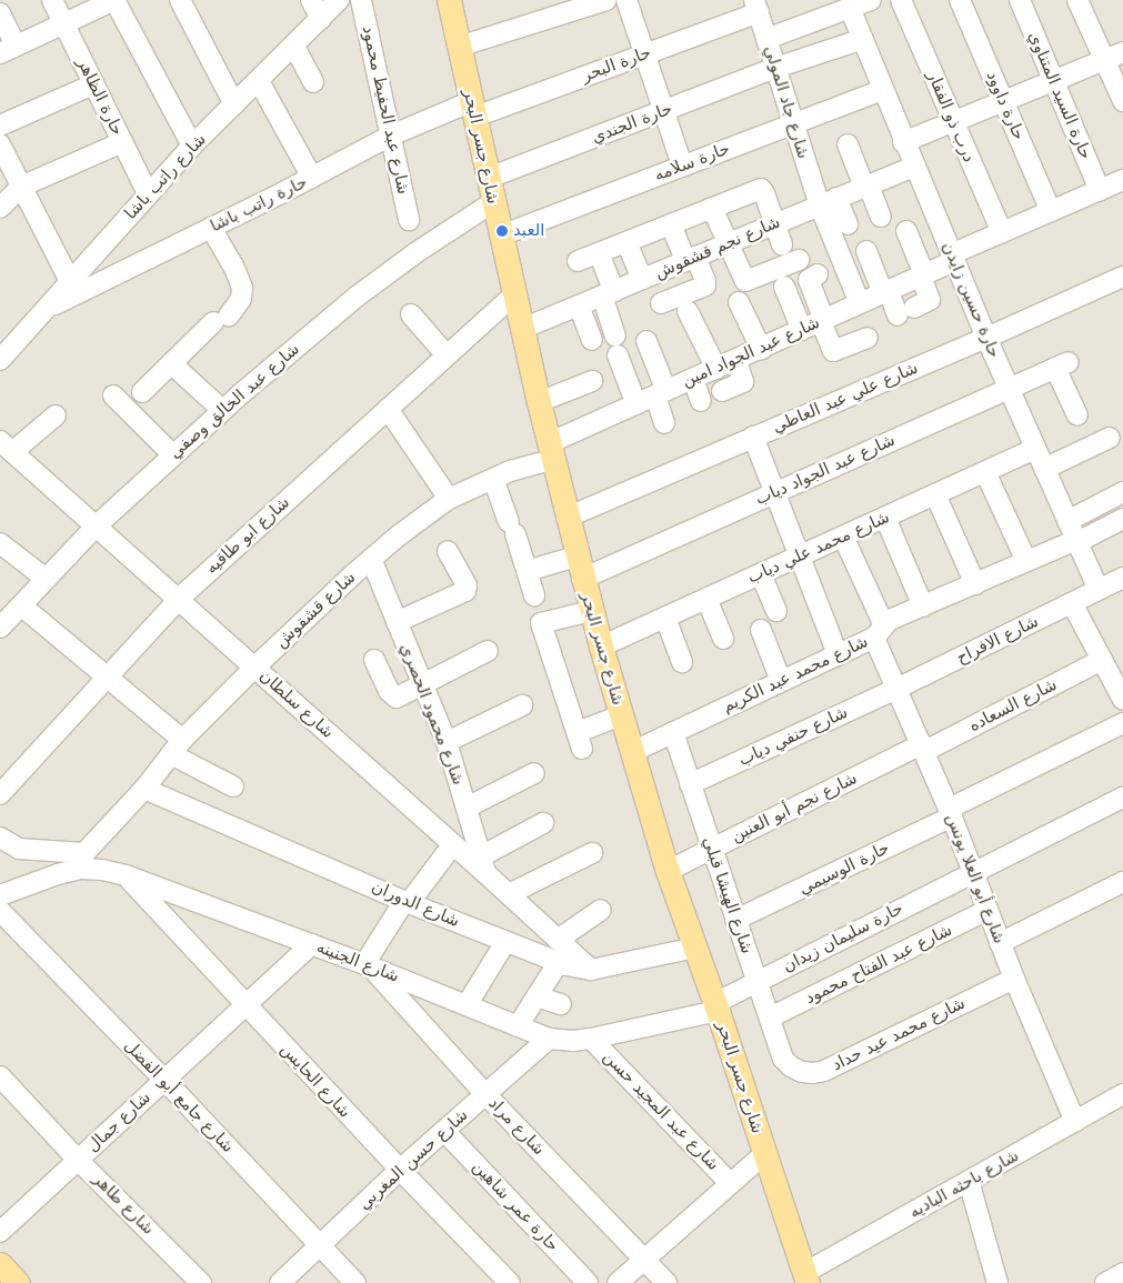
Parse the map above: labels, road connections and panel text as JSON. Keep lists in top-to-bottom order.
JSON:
{
  "streets": {
    "main road": ["شارع جسر البحر"],
    "street": [
      "حارة البحر",
      "حارة السيد المتناوي",
      "حارة الظاهر",
      "شارع جاد المولي",
      "حارة داوود",
      "شارع عبد الحفيظ محمود",
      "درب ذو الفقار",
      "حارة الجندي",
      "حارة سلامه",
      "شارع راتب باشا",
      "حارة راتب باشا",
      "شارع نجم قشقوش",
      "حارة حسين زايدن",
      "شارع عبد الجواد امين",
      "شارع علي عبد العاطي",
      "شارع عبد الخالق وصفي",
      "شارع عبد الجواد دياب",
      "شارع ابو طاقيه",
      "شارع محمد علي دياب",
      "شارع قشقوش",
      "شارع الافراح",
      "شارع محمد عبد الكريم",
      "شارع سلطان",
      "شارع السعاده",
      "شارع محمود الحصري",
      "شارع حنفي دياب",
      "شارع نجم أبو العنين",
      "حارة الوسيمي",
      "شارع أبو العلا يونس",
      "شارع الهيشا قبلي",
      "شارع الدوران",
      "حارة سليمان زيدان",
      "شارع الجنينه",
      "شارع عبد الفتاح محمود",
      "شارع محمد عيد حداد",
      "شارع الحايس",
      "شارع جامع أبو الفضل",
      "شارع عبد المجيد حسن",
      "شارع جمال",
      "شارع مراد",
      "شارع حسن المغربي",
      "شارع باحثه الباديه",
      "شارع طاهر",
      "حارة عمر شاهين"
    ]
  },
  "crossings": [
    ["حارة البحر", "شارع جاد المولي"],
    ["حارة البحر", "شارع جسر البحر"],
    ["حارة البحر", "حارة راتب باشا"],
    ["حارة السيد المتناوي", "شارع عبد الجواد امين"],
    ["حارة الظاهر", "شارع راتب باشا"],
    ["شارع جاد المولي", "حارة الجندي"],
    ["شارع جاد المولي", "حارة سلامه"],
    ["شارع جاد المولي", "شارع نجم قشقوش"],
    ["حارة داوود", "شارع عبد الجواد امين"],
    ["شارع عبد الحفيظ محمود", "حارة راتب باشا"],
    ["درب ذو الفقار", "شارع عبد الجواد امين"],
    ["حارة الجندي", "شارع جسر البحر"],
    ["حارة الجندي", "حارة حسين زايدن"],
    ["شارع جسر البحر", "حارة سلامه"],
    ["شارع جسر البحر", "حارة راتب باشا"],
    ["شارع جسر البحر", "شارع نجم قشقوش"],
    ["شارع جسر البحر", "شارع عبد الجواد امين"],
    ["شارع جسر البحر", "شارع علي عبد العاطي"],
    ["شارع جسر البحر", "شارع عبد الخالق وصفي"],
    ["شارع جسر البحر", "شارع عبد الجواد دياب"],
    ["شارع جسر البحر", "شارع ابو طاقيه"],
    ["شارع جسر البحر", "شارع محمد علي دياب"],
    ["شارع جسر البحر", "شارع قشقوش"],
    ["شارع جسر البحر", "شارع محمد عبد الكريم"],
    ["شارع جسر البحر", "شارع نجم أبو العنين"],
    ["شارع جسر البحر", "شارع الدوران"],
    ["شارع جسر البحر", "حارة سليمان زيدان"],
    ["شارع جسر البحر", "شارع الجنينه"],
    ["شارع جسر البحر", "شارع باحثه الباديه"],
    ["حارة سلامه", "حارة حسين زايدن"],
    ["شارع راتب باشا", "حارة راتب باشا"],
    ["شارع نجم قشقوش", "حارة حسين زايدن"],
    ["حارة حسين زايدن", "شارع عبد الجواد امين"],
    ["حارة حسين زايدن", "شارع علي عبد العاطي"],
    ["حارة حسين زايدن", "شارع عبد الجواد دياب"],
    ["حارة حسين زايدن", "شارع محمد علي دياب"],
    ["حارة حسين زايدن", "شارع الافراح"],
    ["حارة حسين زايدن", "شارع محمد عبد الكريم"],
    ["شارع عبد الجواد امين", "شارع قشقوش"],
    ["شارع عبد الخالق وصفي", "شارع سلطان"],
    ["شارع ابو طاقيه", "شارع سلطان"],
    ["شارع محمد علي دياب", "شارع أبو العلا يونس"],
    ["شارع قشقوش", "شارع سلطان"],
    ["شارع قشقوش", "شارع محمود الحصري"],
    ["شارع قشقوش", "شارع الدوران"],
    ["شارع قشقوش", "شارع الجنينه"],
    ["شارع الافراح", "شارع حنفي دياب"],
    ["شارع الافراح", "شارع أبو العلا يونس"],
    ["شارع محمد عبد الكريم", "شارع أبو العلا يونس"],
    ["شارع محمد عبد الكريم", "شارع الهيشا قبلي"],
    ["شارع سلطان", "شارع محمود الحصري"],
    ["شارع سلطان", "شارع الدوران"],
    ["شارع السعاده", "شارع نجم أبو العنين"],
    ["شارع السعاده", "شارع أبو العلا يونس"],
    ["شارع حنفي دياب", "شارع أبو العلا يونس"],
    ["شارع حنفي دياب", "شارع الهيشا قبلي"],
    ["شارع نجم أبو العنين", "شارع أبو العلا يونس"],
    ["شارع نجم أبو العنين", "شارع الهيشا قبلي"],
    ["حارة الوسيمي", "شارع أبو العلا يونس"],
    ["حارة الوسيمي", "شارع الهيشا قبلي"],
    ["شارع أبو العلا يونس", "حارة سليمان زيدان"],
    ["شارع أبو العلا يونس", "شارع عبد الفتاح محمود"],
    ["شارع أبو العلا يونس", "شارع محمد عيد حداد"],
    ["شارع أبو العلا يونس", "شارع باحثه الباديه"],
    ["شارع الهيشا قبلي", "حارة سليمان زيدان"],
    ["شارع الهيشا قبلي", "شارع عبد الفتاح محمود"],
    ["شارع الهيشا قبلي", "شارع محمد عيد حداد"],
    ["حارة سليمان زيدان", "شارع الجنينه"],
    ["شارع الجنينه", "شارع الحايس"],
    ["شارع الجنينه", "شارع عبد المجيد حسن"],
    ["شارع الجنينه", "شارع جمال"],
    ["شارع الجنينه", "شارع مراد"],
    ["شارع الجنينه", "شارع حسن المغربي"],
    ["شارع الحايس", "شارع جمال"],
    ["شارع الحايس", "شارع حسن المغربي"],
    ["شارع جامع أبو الفضل", "شارع جمال"],
    ["شارع جامع أبو الفضل", "شارع حسن المغربي"],
    ["شارع جمال", "شارع طاهر"],
    ["شارع مراد", "شارع حسن المغربي"],
    ["شارع حسن المغربي", "حارة عمر شاهين"]
  ],
  "places": ["العبد"]
}
